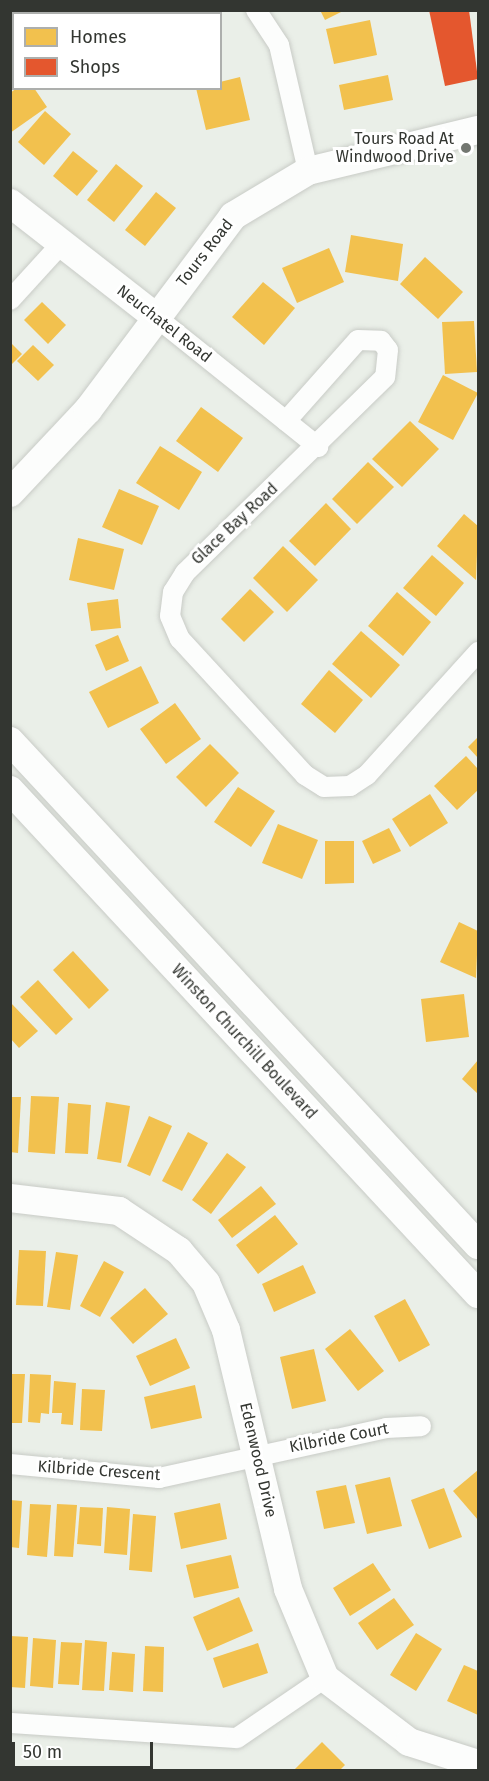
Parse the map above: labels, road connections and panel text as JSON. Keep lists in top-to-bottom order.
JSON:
{
  "streets": {
    "street": [
      "Tours Road",
      "Neuchatel Road",
      "Glace Bay Road",
      "Winston Churchill Boulevard",
      "Kilbride Court",
      "Edenwood Drive",
      "Kilbride Crescent"
    ]
  },
  "crossings": [
    ["Tours Road", "Neuchatel Road"],
    ["Neuchatel Road", "Glace Bay Road"],
    ["Kilbride Court", "Edenwood Drive"],
    ["Kilbride Court", "Kilbride Crescent"],
    ["Edenwood Drive", "Kilbride Crescent"]
  ],
  "places": ["Tours Road At Windwood Drive"],
  "legend": ["Homes", "Shops"],
  "scale_bar": "50 m"
}
